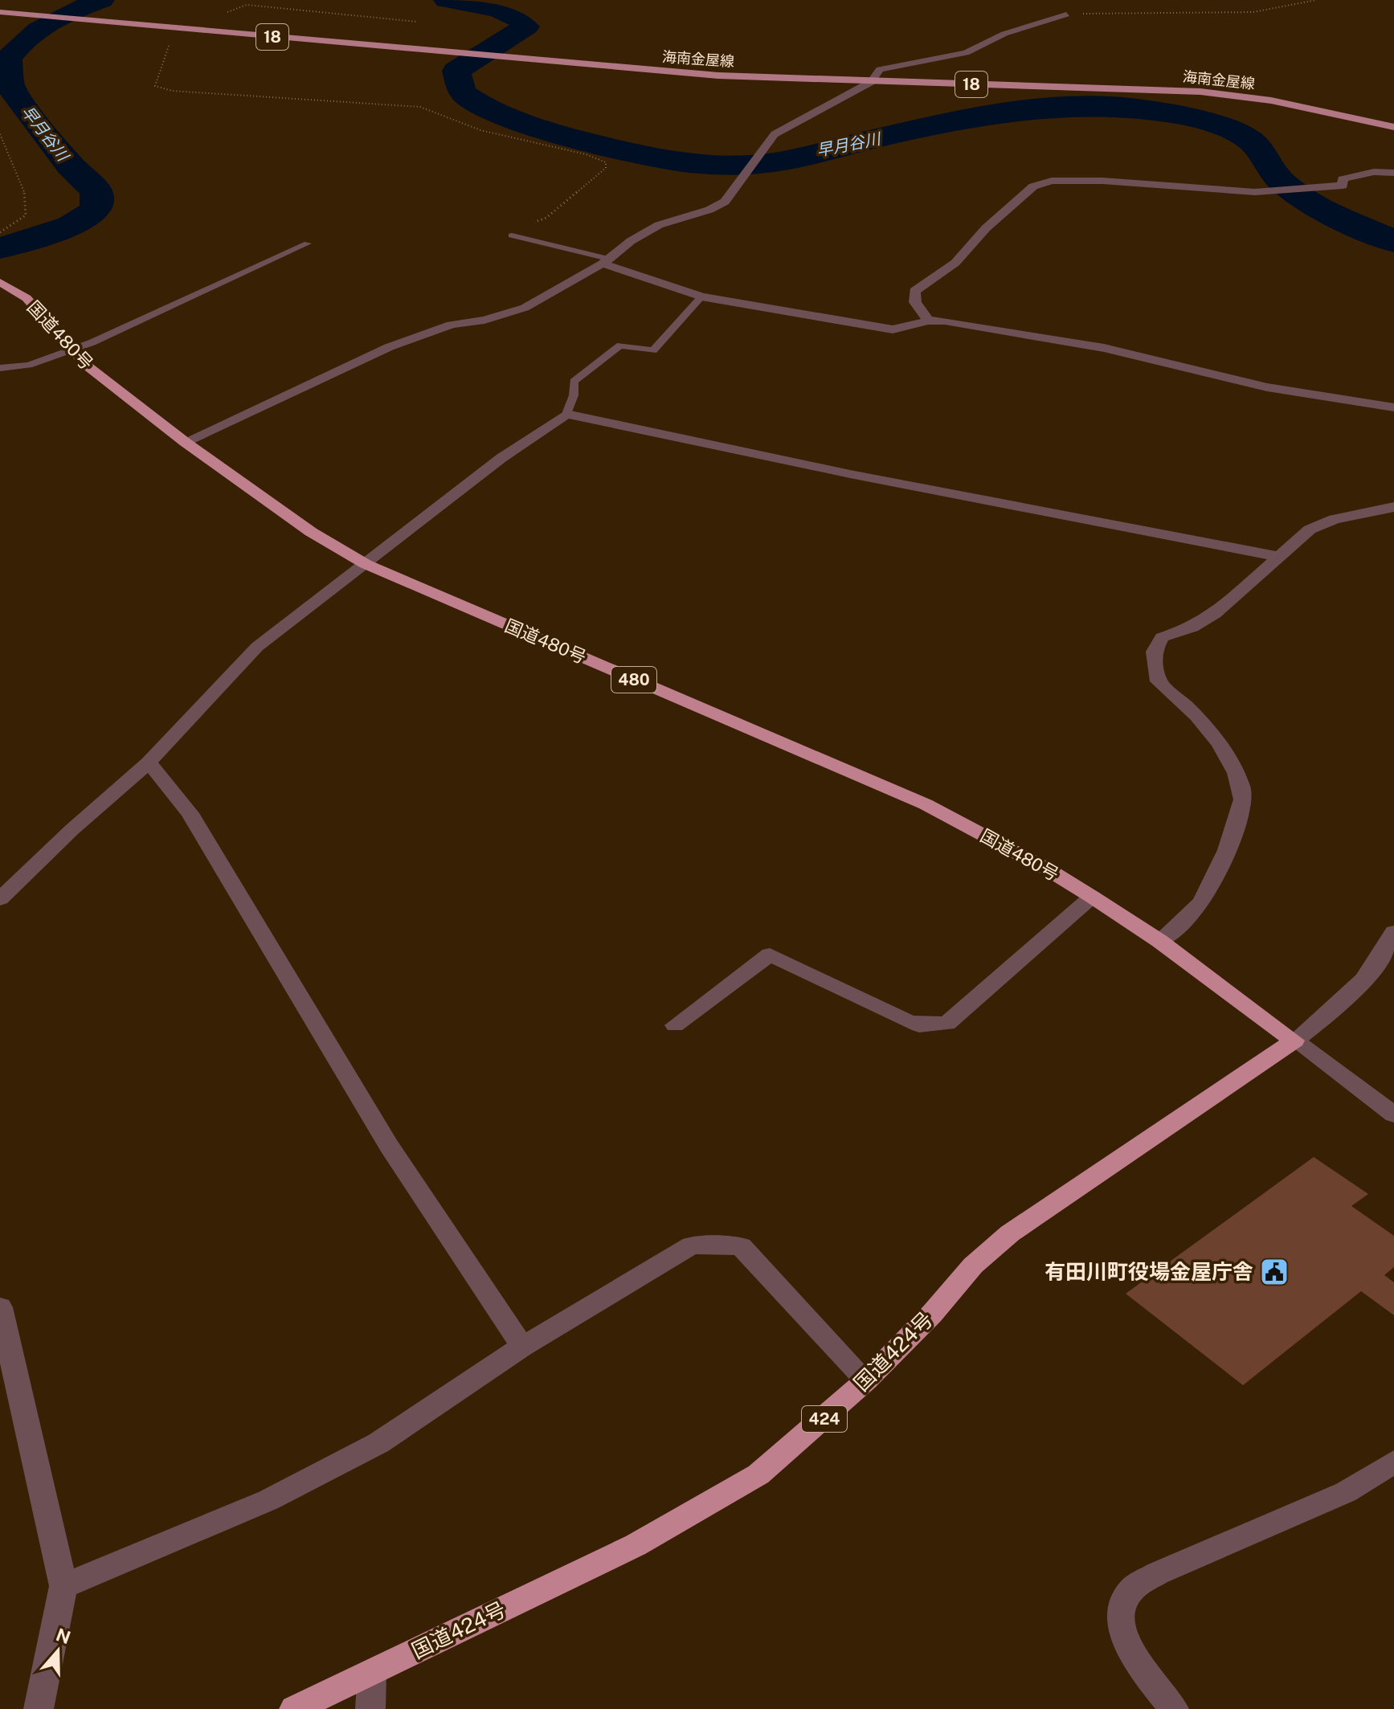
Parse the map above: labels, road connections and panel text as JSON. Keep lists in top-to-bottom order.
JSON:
{
  "streets": {
    "highway": [
      "国道480号",
      "480",
      "国道424号",
      "424"
    ],
    "main road": ["18", "海南金屋線"]
  },
  "crossings": [
    ["国道480号", "国道424号"]
  ],
  "water": ["早月谷川"],
  "places": {
    "public building": ["有田川町役場金屋庁舎"]
  },
  "north": "top"
}
